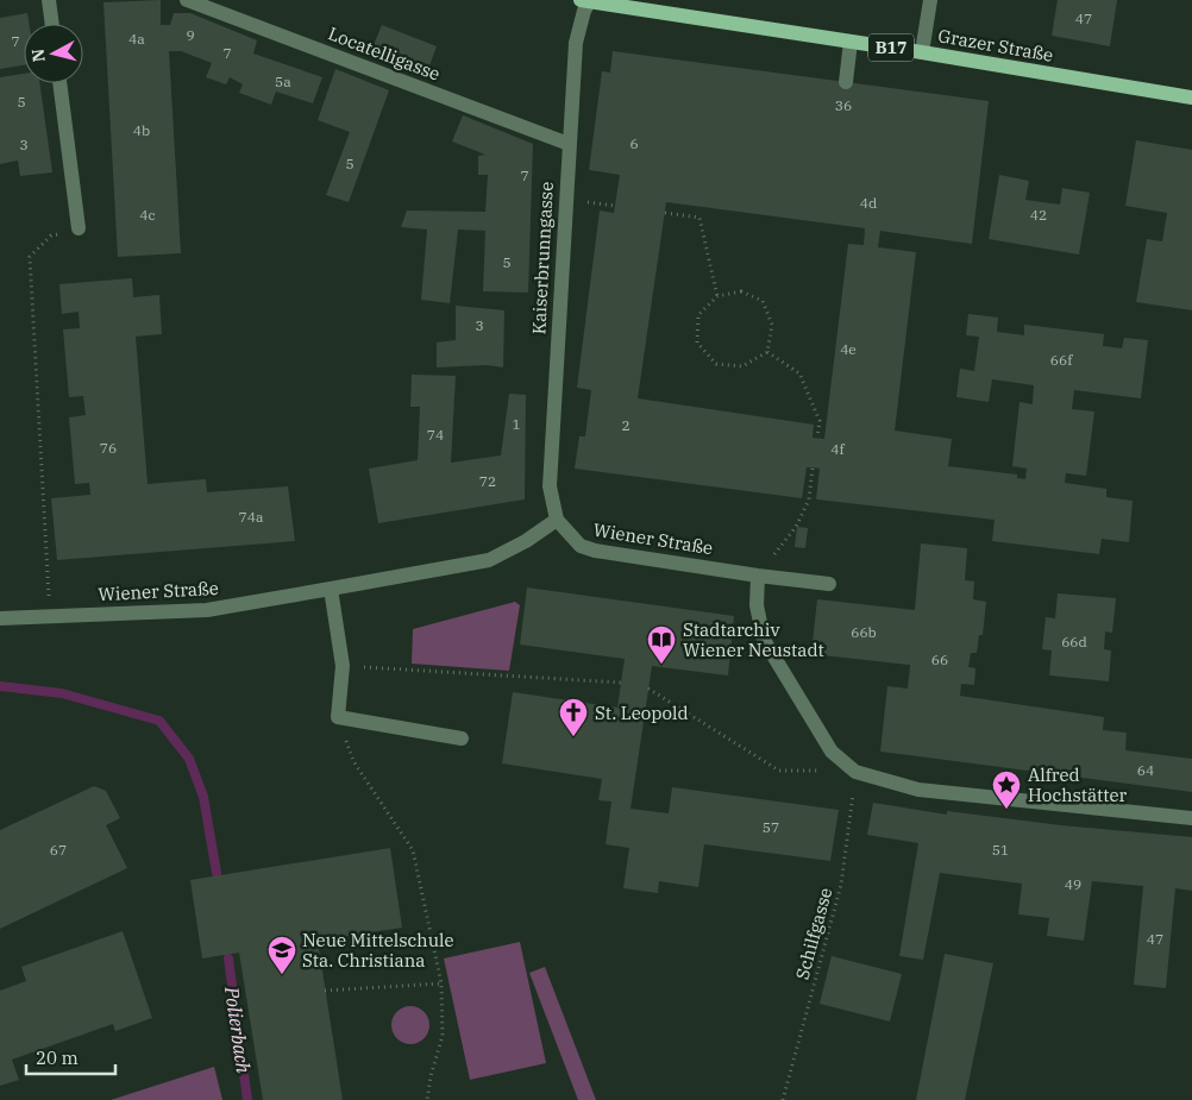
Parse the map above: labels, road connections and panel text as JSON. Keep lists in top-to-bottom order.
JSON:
{
  "streets": {
    "main road": ["Grazer Straße", "B17"],
    "street": ["Locatelligasse", "Kaiserbrunngasse", "Wiener Straße"],
    "path": ["Schilfgasse"]
  },
  "crossings": [
    ["Grazer Straße", "Kaiserbrunngasse"],
    ["Locatelligasse", "Kaiserbrunngasse"],
    ["Kaiserbrunngasse", "Wiener Straße"]
  ],
  "water": ["Polierbach"],
  "places": {
    "library": ["Stadtarchiv Wiener Neustadt"],
    "church": ["St. Leopold"],
    "place": ["Alfred Hochstätter"],
    "school or university": ["Neue Mittelschule Sta. Christiana"]
  },
  "house_numbers": [
    "47",
    "9",
    "4a",
    "7",
    "7",
    "5a",
    "5",
    "36",
    "4b",
    "6",
    "3",
    "5",
    "7",
    "4d",
    "4c",
    "42",
    "5",
    "3",
    "4e",
    "66f",
    "1",
    "2",
    "74",
    "76",
    "4f",
    "72",
    "74a",
    "66b",
    "66d",
    "66",
    "64",
    "57",
    "67",
    "51",
    "49",
    "47"
  ],
  "scale_bar": "20 m",
  "north": "left"
}
